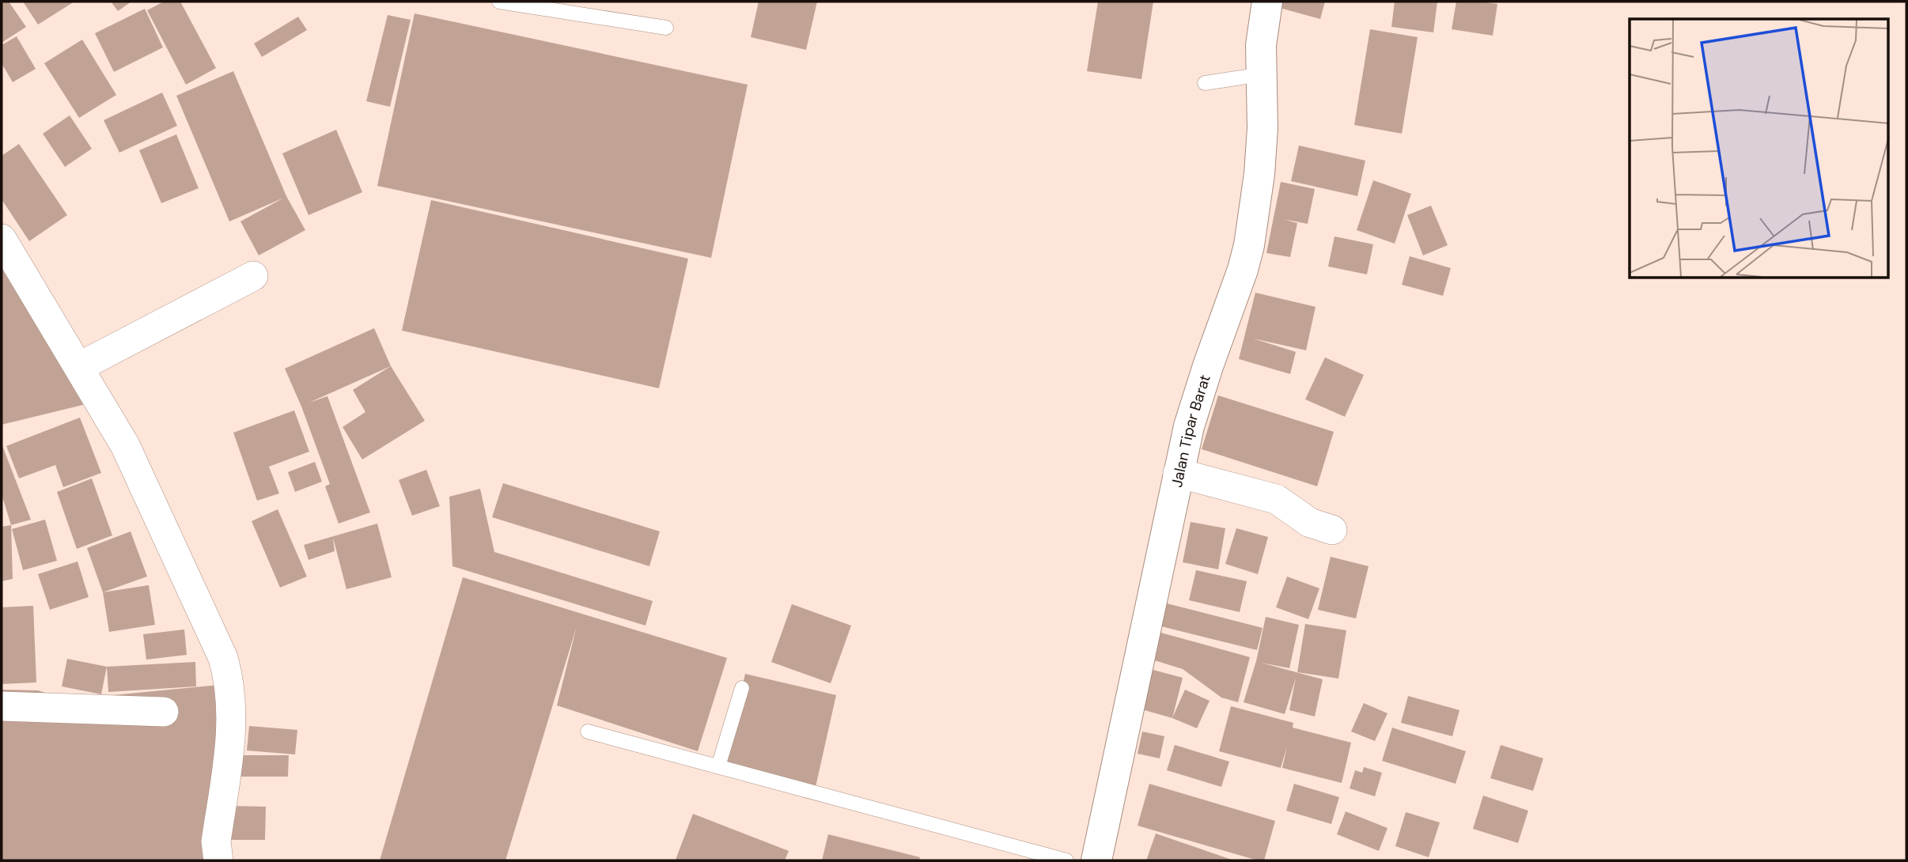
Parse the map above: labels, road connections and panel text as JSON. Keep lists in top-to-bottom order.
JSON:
{
  "streets": {
    "street": ["Jalan Tipar Barat"]
  }
}
